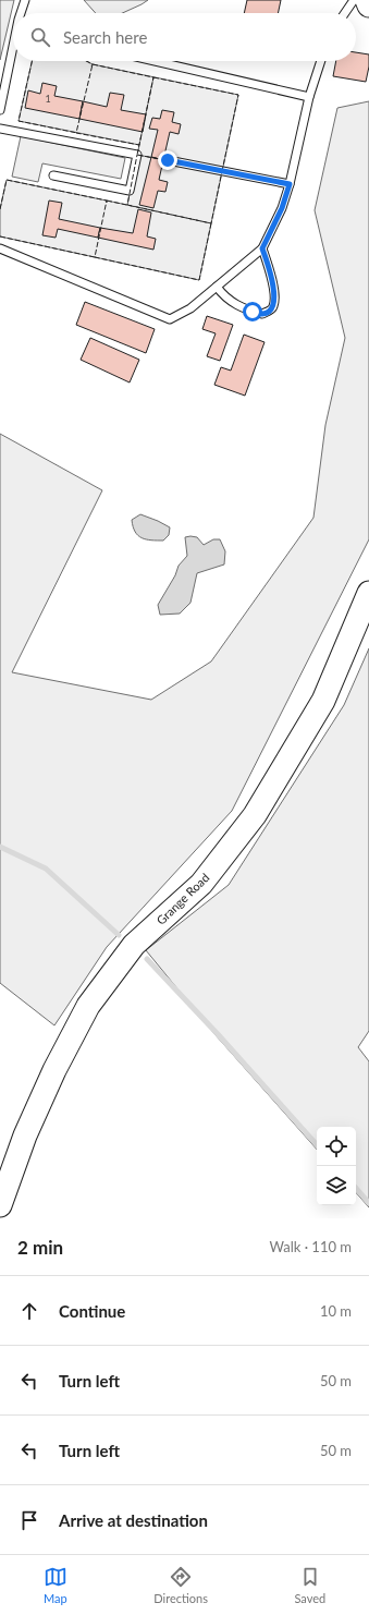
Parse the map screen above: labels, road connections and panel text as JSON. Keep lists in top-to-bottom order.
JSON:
{
  "streets": {
    "main road": ["Grange Road"]
  },
  "house_numbers": ["1"],
  "page": {
    "search": "Search here",
    "heading": ["2 min", "Walk · 110 m"],
    "list": [
      ["Continue", "10 m"],
      ["Turn left", "50 m"],
      ["Turn left", "50 m"],
      "Arrive at destination"
    ],
    "nav": ["Map", "Directions", "Saved"]
  }
}
